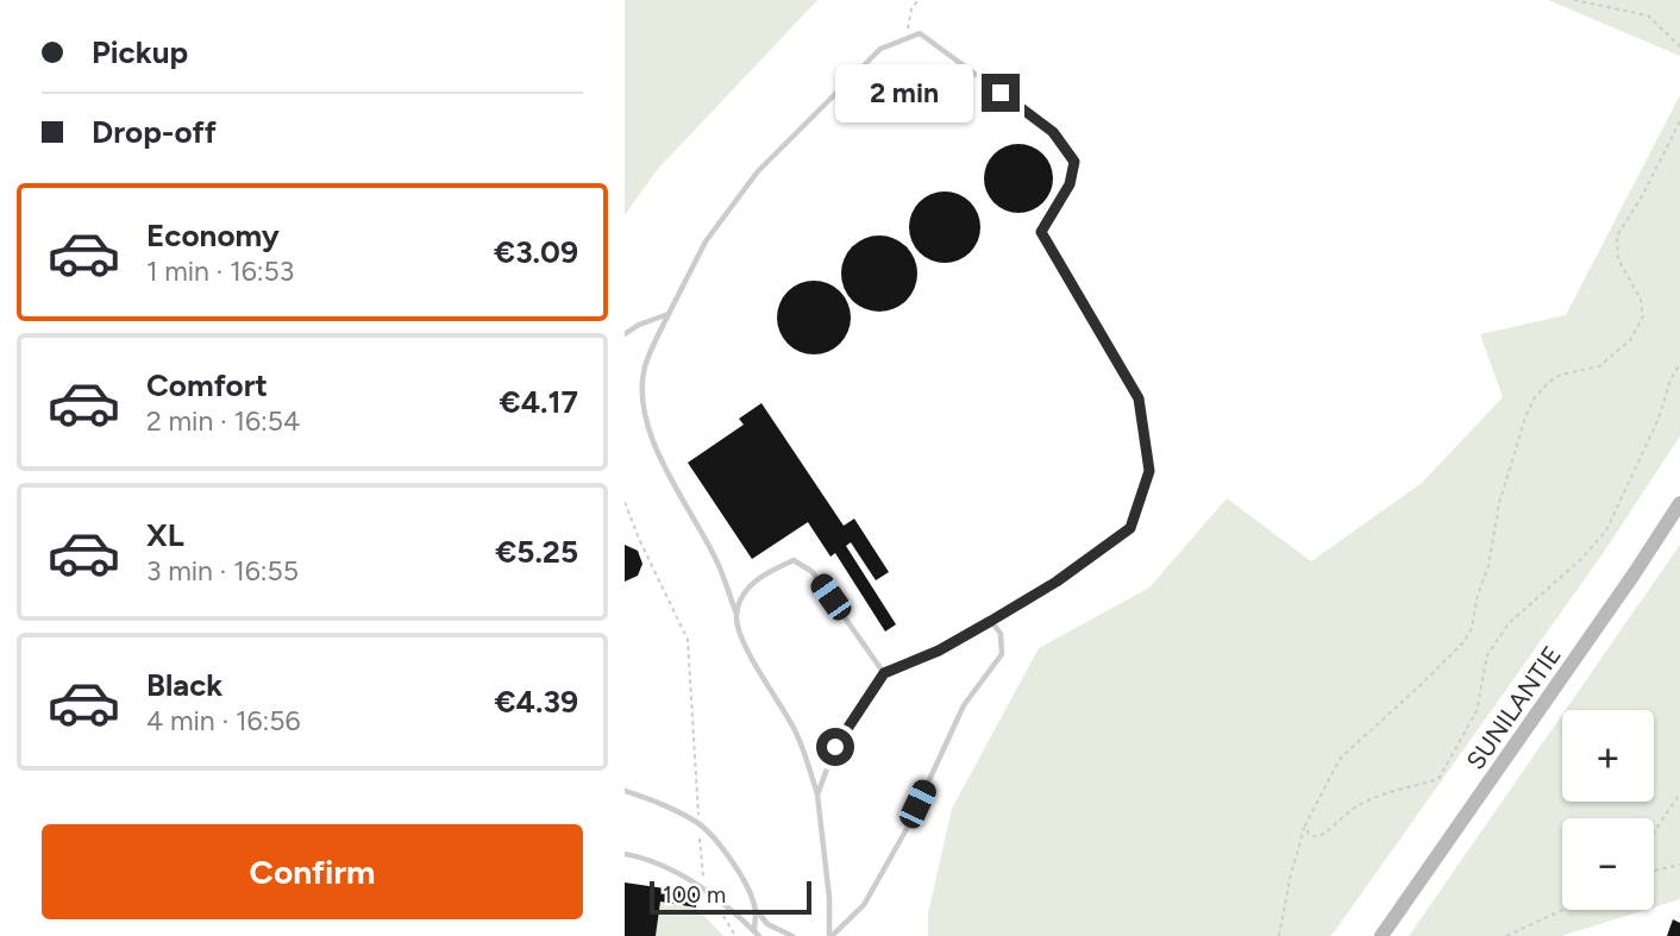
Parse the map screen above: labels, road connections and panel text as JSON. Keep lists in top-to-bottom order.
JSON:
{
  "streets": {
    "street": ["SUNILANTIE"]
  },
  "scale_bar": "100 m",
  "page": {
    "banner": ["Pickup", "Drop-off"],
    "bubble": "2 min",
    "list": [
      {
        "name": "Economy",
        "note": "1 min · 16:53",
        "value": "€3.09"
      },
      {
        "name": "Comfort",
        "note": "2 min · 16:54",
        "value": "€4.17"
      },
      {
        "name": "XL",
        "note": "3 min · 16:55",
        "value": "€5.25"
      },
      {
        "name": "Black",
        "note": "4 min · 16:56",
        "value": "€4.39"
      }
    ],
    "map_buttons": ["+", "−"],
    "buttons": "Confirm",
    "scale": "100 m"
  }
}
